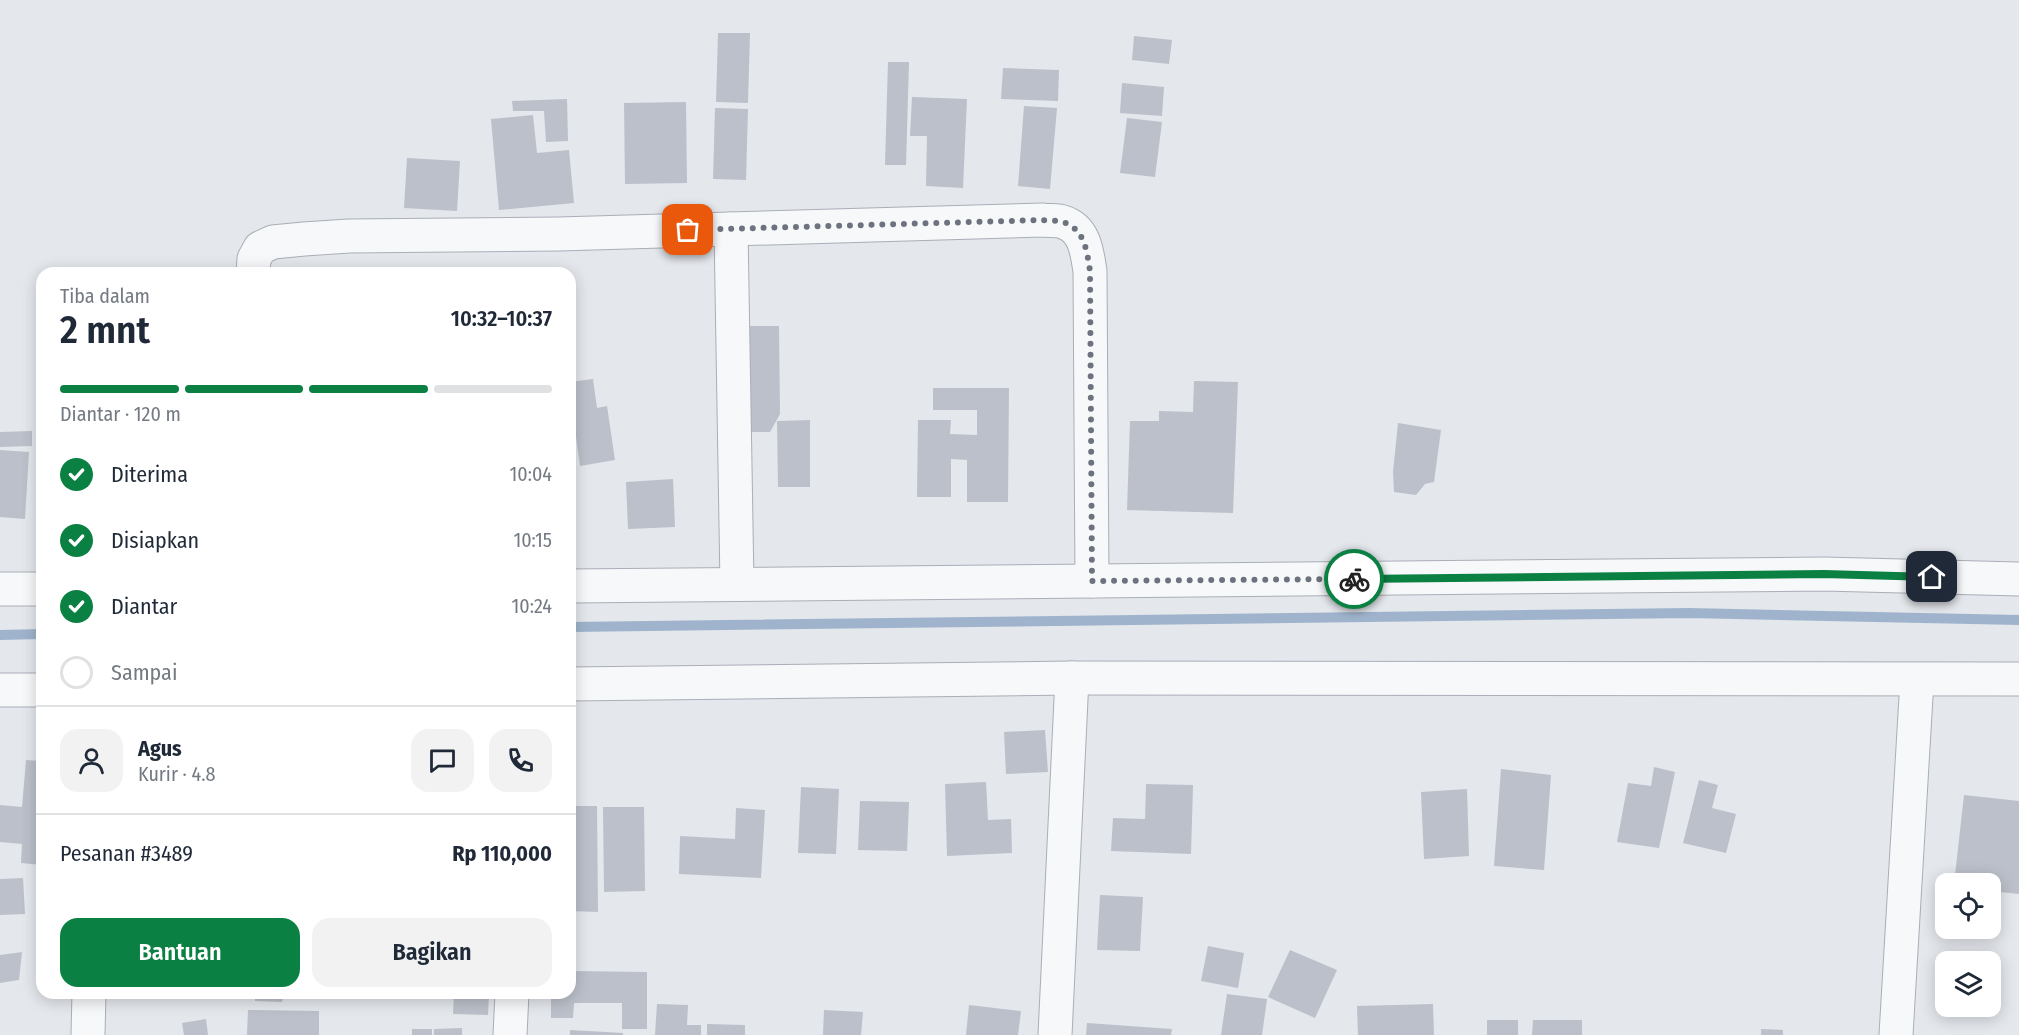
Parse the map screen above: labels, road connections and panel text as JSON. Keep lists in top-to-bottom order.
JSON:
{
  "page": {
    "heading": ["2 mnt", "Tiba dalam", "10:32–10:37"],
    "panel": [
      "Agus",
      "Kurir · 4.8",
      "Pesanan #3489",
      "Rp 110,000"
    ],
    "bar": "Diantar · 120 m",
    "list": [
      ["Diterima", "10:04"],
      ["Disiapkan", "10:15"],
      ["Diantar", "10:24"],
      "Sampai"
    ],
    "buttons": ["Bantuan", "Bagikan"]
  }
}
